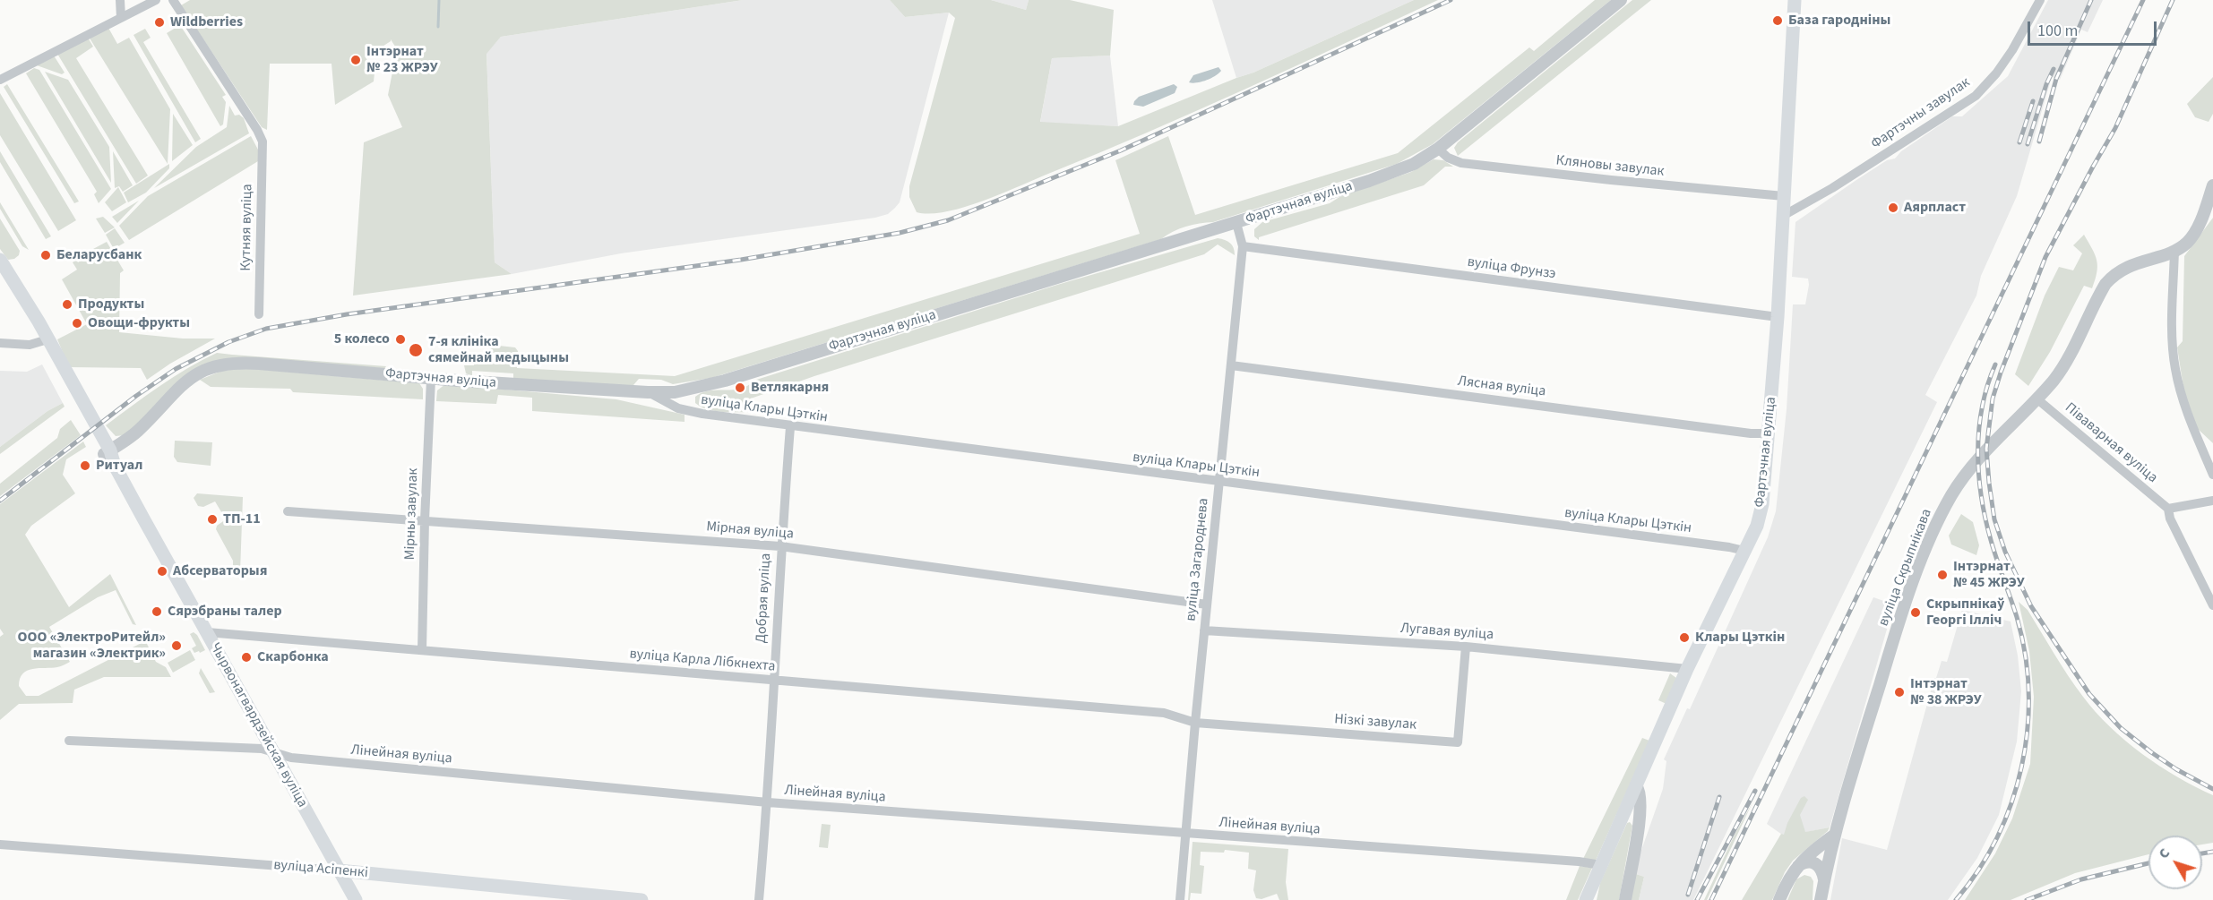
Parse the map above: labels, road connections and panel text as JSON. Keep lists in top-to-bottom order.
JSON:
{
  "streets": {
    "main road": ["Фартэчная вуліца", "Чырвонагвардзейская вуліца", "вуліца Асіпенкі"],
    "street": [
      "Фартэчны завулак",
      "Кляновы завулак",
      "Кутняя вуліца",
      "вуліца Фрунзэ",
      "Лясная вуліца",
      "вуліца Клары Цэткін",
      "Піваварная вуліца",
      "Мірны завулак",
      "Мірная вуліца",
      "вуліца Загароднева",
      "вуліца Скрыпнікава",
      "Добрая вуліца",
      "Лугавая вуліца",
      "вуліца Карла Лібкнехта",
      "Нізкі завулак",
      "Лінейная вуліца"
    ]
  },
  "crossings": [
    ["Фартэчны завулак", "Фартэчная вуліца"],
    ["Кляновы завулак", "Фартэчная вуліца"],
    ["Фартэчная вуліца", "вуліца Фрунзэ"],
    ["Фартэчная вуліца", "Лясная вуліца"],
    ["Фартэчная вуліца", "вуліца Клары Цэткін"],
    ["Фартэчная вуліца", "Мірны завулак"],
    ["Фартэчная вуліца", "вуліца Загароднева"],
    ["Фартэчная вуліца", "Лугавая вуліца"],
    ["Фартэчная вуліца", "Чырвонагвардзейская вуліца"],
    ["Фартэчная вуліца", "Лінейная вуліца"],
    ["вуліца Фрунзэ", "вуліца Загароднева"],
    ["Лясная вуліца", "вуліца Загароднева"],
    ["вуліца Клары Цэткін", "вуліца Загароднева"],
    ["вуліца Клары Цэткін", "Добрая вуліца"],
    ["Піваварная вуліца", "вуліца Скрыпнікава"],
    ["Мірны завулак", "Мірная вуліца"],
    ["Мірны завулак", "вуліца Карла Лібкнехта"],
    ["Мірная вуліца", "вуліца Загароднева"],
    ["Мірная вуліца", "Добрая вуліца"],
    ["вуліца Загароднева", "Лугавая вуліца"],
    ["вуліца Загароднева", "вуліца Карла Лібкнехта"],
    ["вуліца Загароднева", "Нізкі завулак"],
    ["вуліца Загароднева", "Лінейная вуліца"],
    ["Добрая вуліца", "вуліца Карла Лібкнехта"],
    ["Добрая вуліца", "Лінейная вуліца"],
    ["Лугавая вуліца", "Нізкі завулак"],
    ["вуліца Карла Лібкнехта", "Нізкі завулак"],
    ["вуліца Карла Лібкнехта", "Чырвонагвардзейская вуліца"],
    ["Чырвонагвардзейская вуліца", "Лінейная вуліца"],
    ["Чырвонагвардзейская вуліца", "вуліца Асіпенкі"]
  ],
  "places": [
    "База гародніны",
    "Wildberries",
    "Інтэрнат № 23 ЖРЭУ",
    "Аярпласт",
    "Беларусбанк",
    "Продукты",
    "Овощи-фрукты",
    "5 колесо",
    "7-я клініка сямейнай медыцыны",
    "Ветлякарня",
    "Ритуал",
    "ТП-11",
    "Абсерваторыя",
    "Інтэрнат № 45 ЖРЭУ",
    "Сярэбраны талер",
    "Скрыпнікаў Георгі Ілліч",
    "Клары Цэткін",
    "ООО «ЭлектроРитейл» магазин «Электрик»",
    "Скарбонка",
    "Інтэрнат № 38 ЖРЭУ"
  ],
  "scale_bar": "100 m",
  "north": "top left"
}
